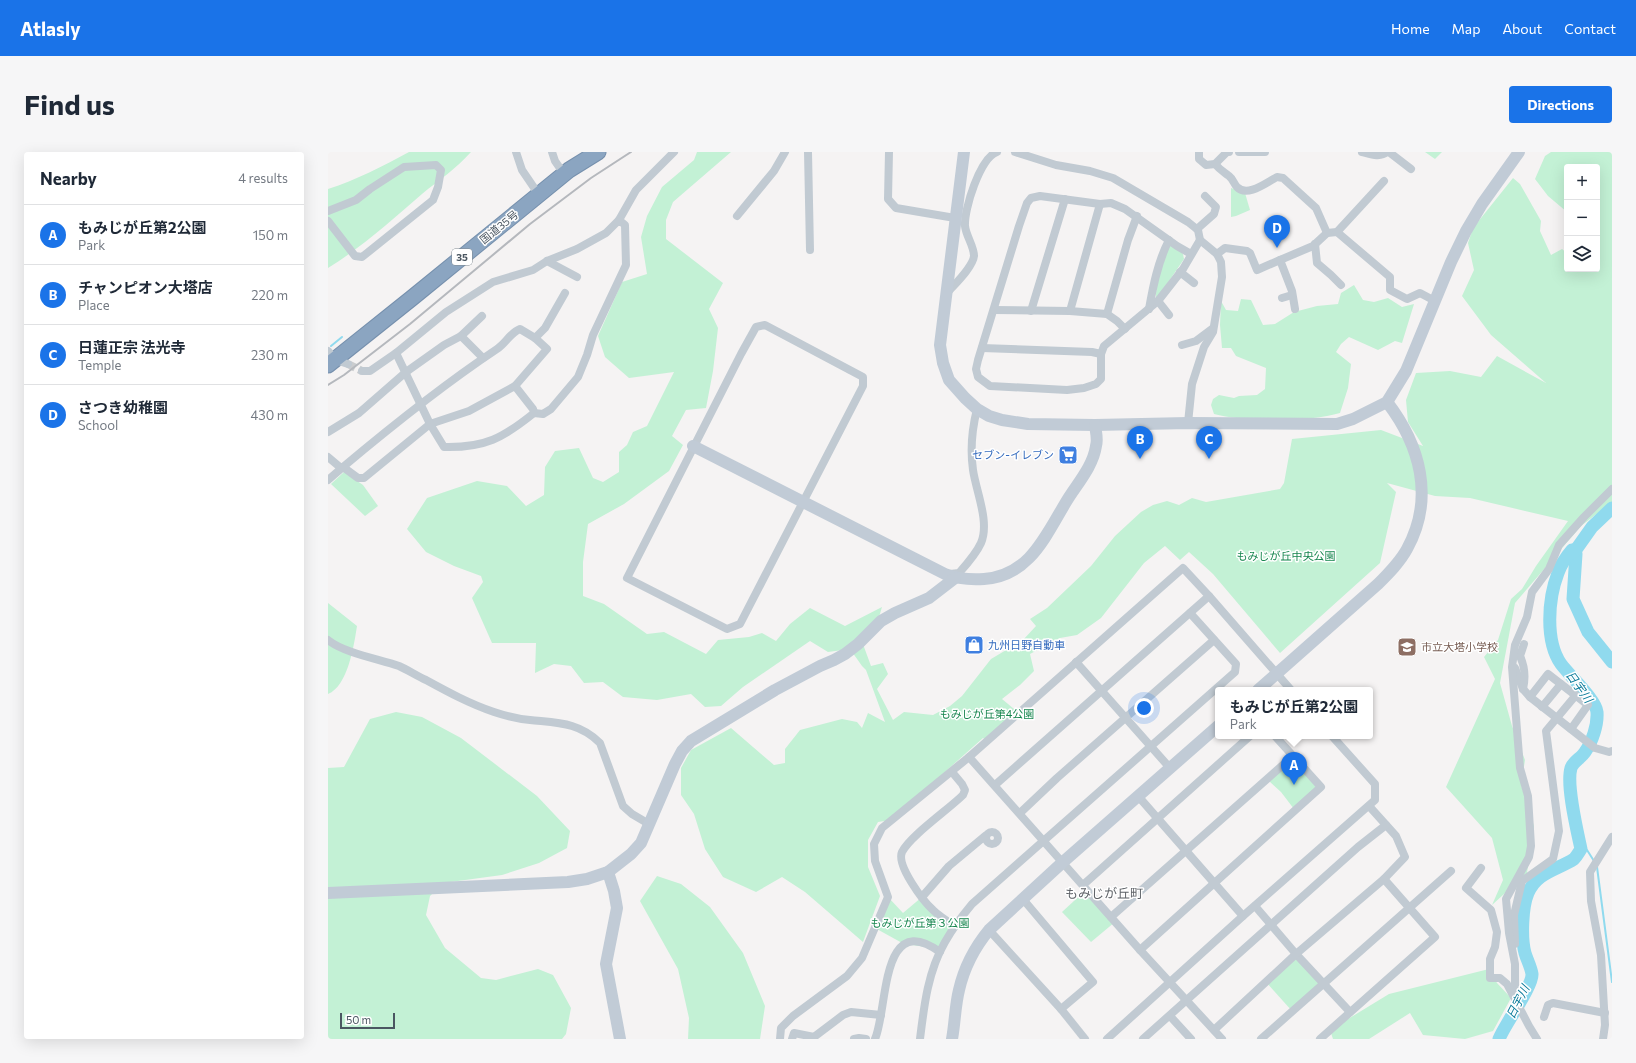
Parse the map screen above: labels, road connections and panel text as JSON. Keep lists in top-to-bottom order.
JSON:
{
  "streets": {
    "highway": ["国道35号", "35"]
  },
  "districts": ["もみじが丘町"],
  "water": ["日宇川"],
  "parks": ["もみじが丘中央公園", "もみじが丘第4公園", "もみじが丘第３公園"],
  "places": {
    "supermarket": ["セブン-イレブン"],
    "shop": ["九州日野自動車"],
    "school or university": ["市立大塔小学校"]
  },
  "scale_bar": "50 m",
  "page": {
    "header": "Atlasly",
    "nav": [
      "Home",
      "Map",
      "About",
      "Contact"
    ],
    "buttons": "Directions",
    "title": "Find us",
    "heading": ["Nearby", "4 results"],
    "map_buttons": ["+", "−"],
    "list": [
      {
        "mark": "A",
        "name": "もみじが丘第2公園",
        "note": "Park",
        "value": "150 m"
      },
      {
        "mark": "B",
        "name": "チャンピオン大塔店",
        "note": "Place",
        "value": "220 m"
      },
      {
        "mark": "C",
        "name": "日蓮正宗 法光寺",
        "note": "Temple",
        "value": "230 m"
      },
      {
        "mark": "D",
        "name": "さつき幼稚園",
        "note": "School",
        "value": "430 m"
      }
    ],
    "pins": [
      "D",
      "B",
      "C",
      "A"
    ],
    "popup": ["もみじが丘第2公園", "Park"],
    "scale": "50 m"
  }
}
